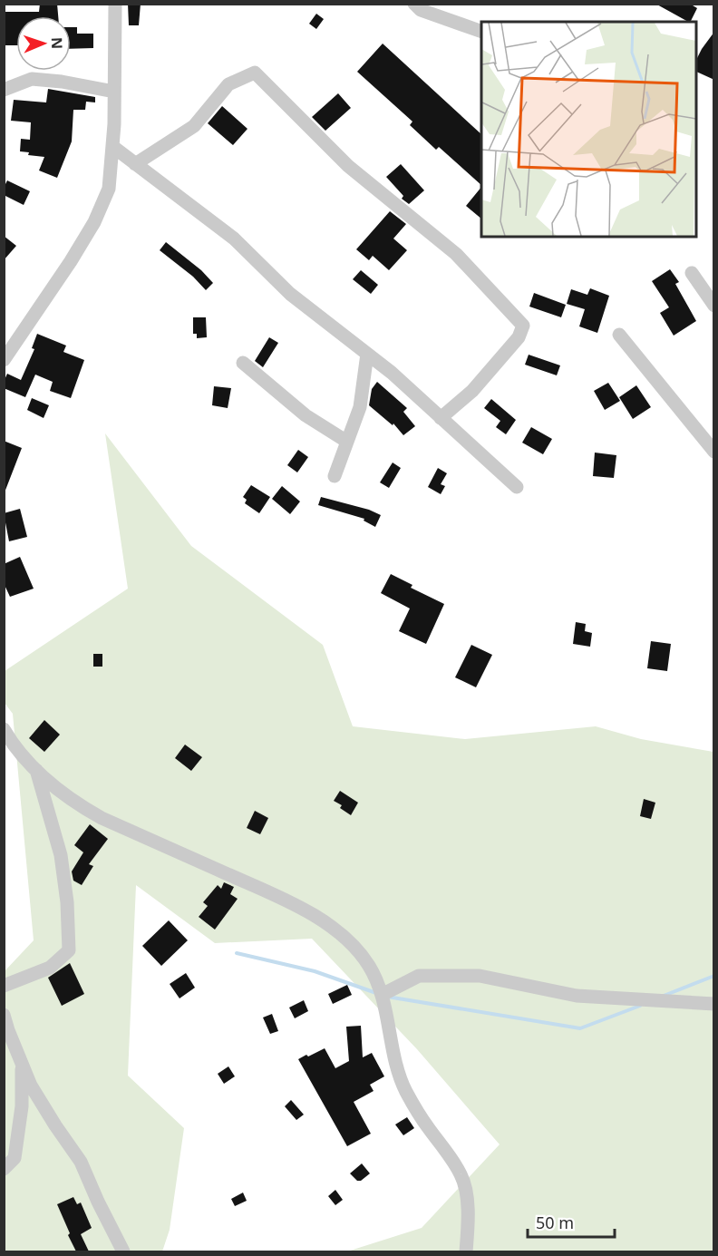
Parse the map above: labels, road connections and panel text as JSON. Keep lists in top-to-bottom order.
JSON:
{
  "scale_bar": "50 m",
  "north": "right"
}
